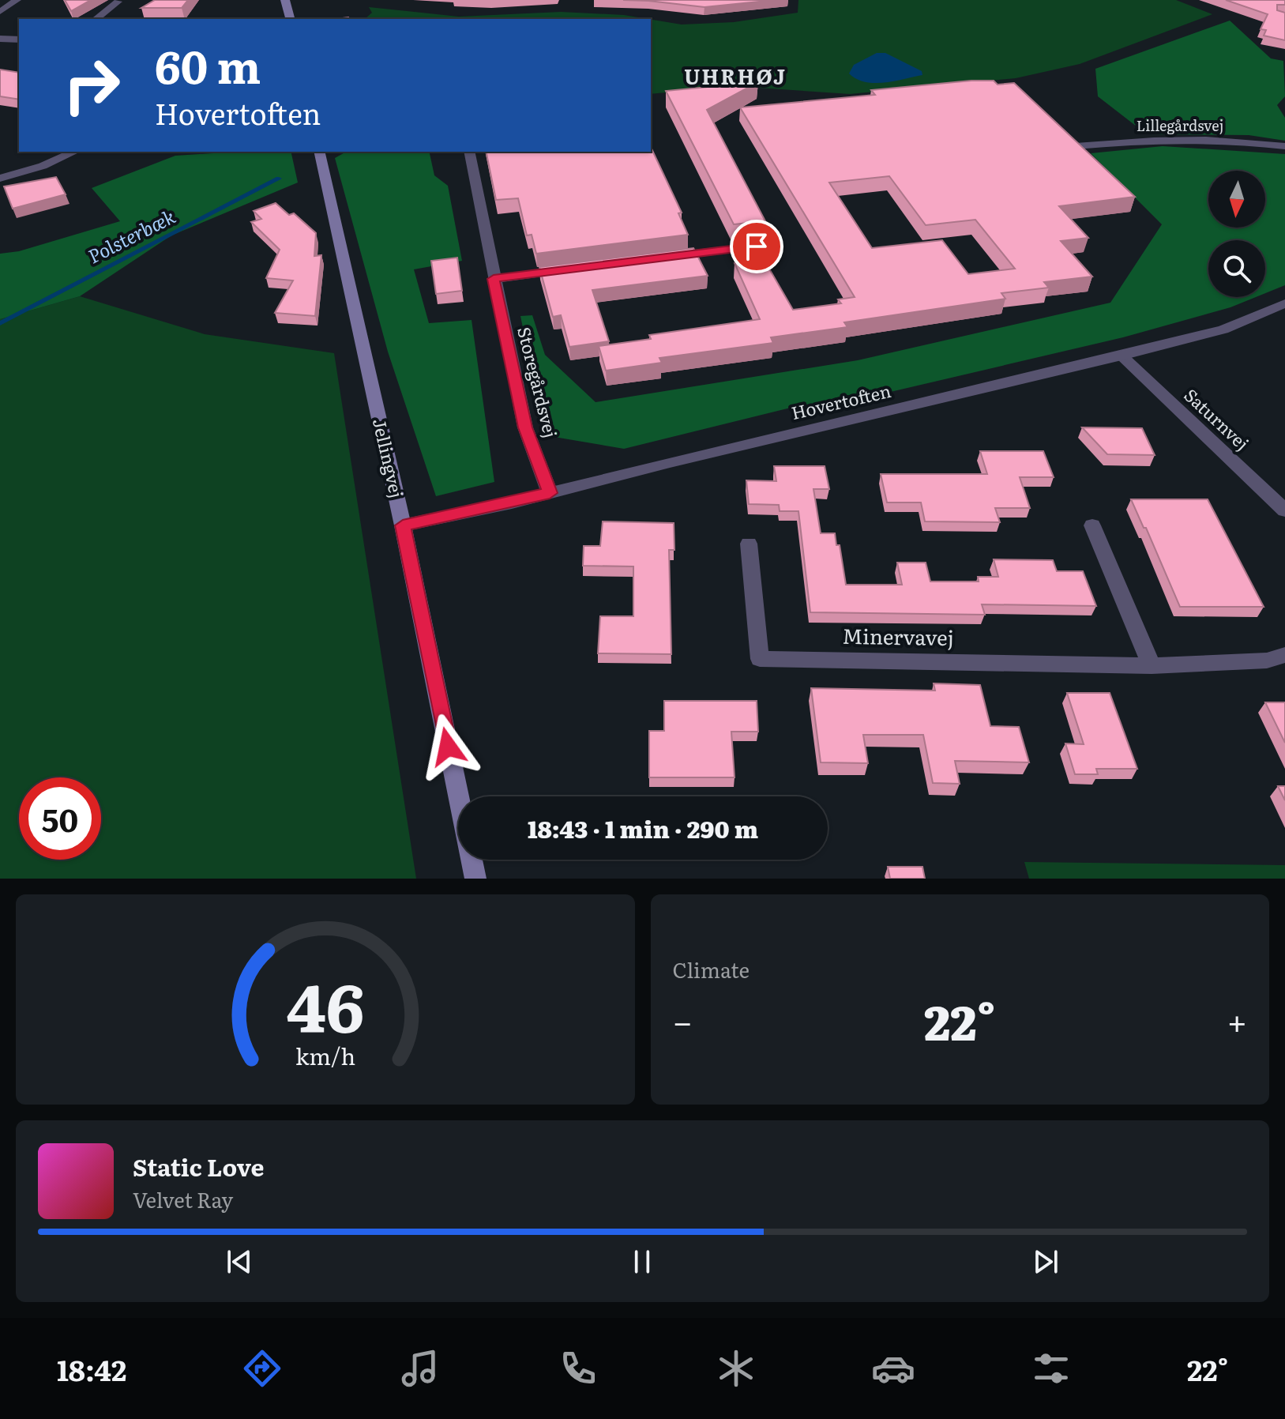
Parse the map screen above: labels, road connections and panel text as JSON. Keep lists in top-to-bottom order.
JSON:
{
  "streets": {
    "main road": ["Jellingvej"],
    "street": [
      "Lillegårdsvej",
      "Storegårdsvej",
      "Hovertoften",
      "Saturnvej",
      "Minervavej"
    ]
  },
  "crossings": [
    ["Storegårdsvej", "Hovertoften"],
    ["Hovertoften", "Saturnvej"],
    ["Hovertoften", "Jellingvej"]
  ],
  "districts": ["UHRHØJ"],
  "water": ["Polsterbæk"],
  "north": "bottom",
  "page": {
    "turn": ["60 m", "Hovertoften"],
    "limit": "50",
    "trip": "18:43 · 1 min · 290 m",
    "tile": "Climate",
    "heat": ["−", "22°", "+"],
    "song": ["Static Love", "Velvet Ray"],
    "tabs": ["18:42", "22°"],
    "gauge": ["46", "km/h"]
  }
}
